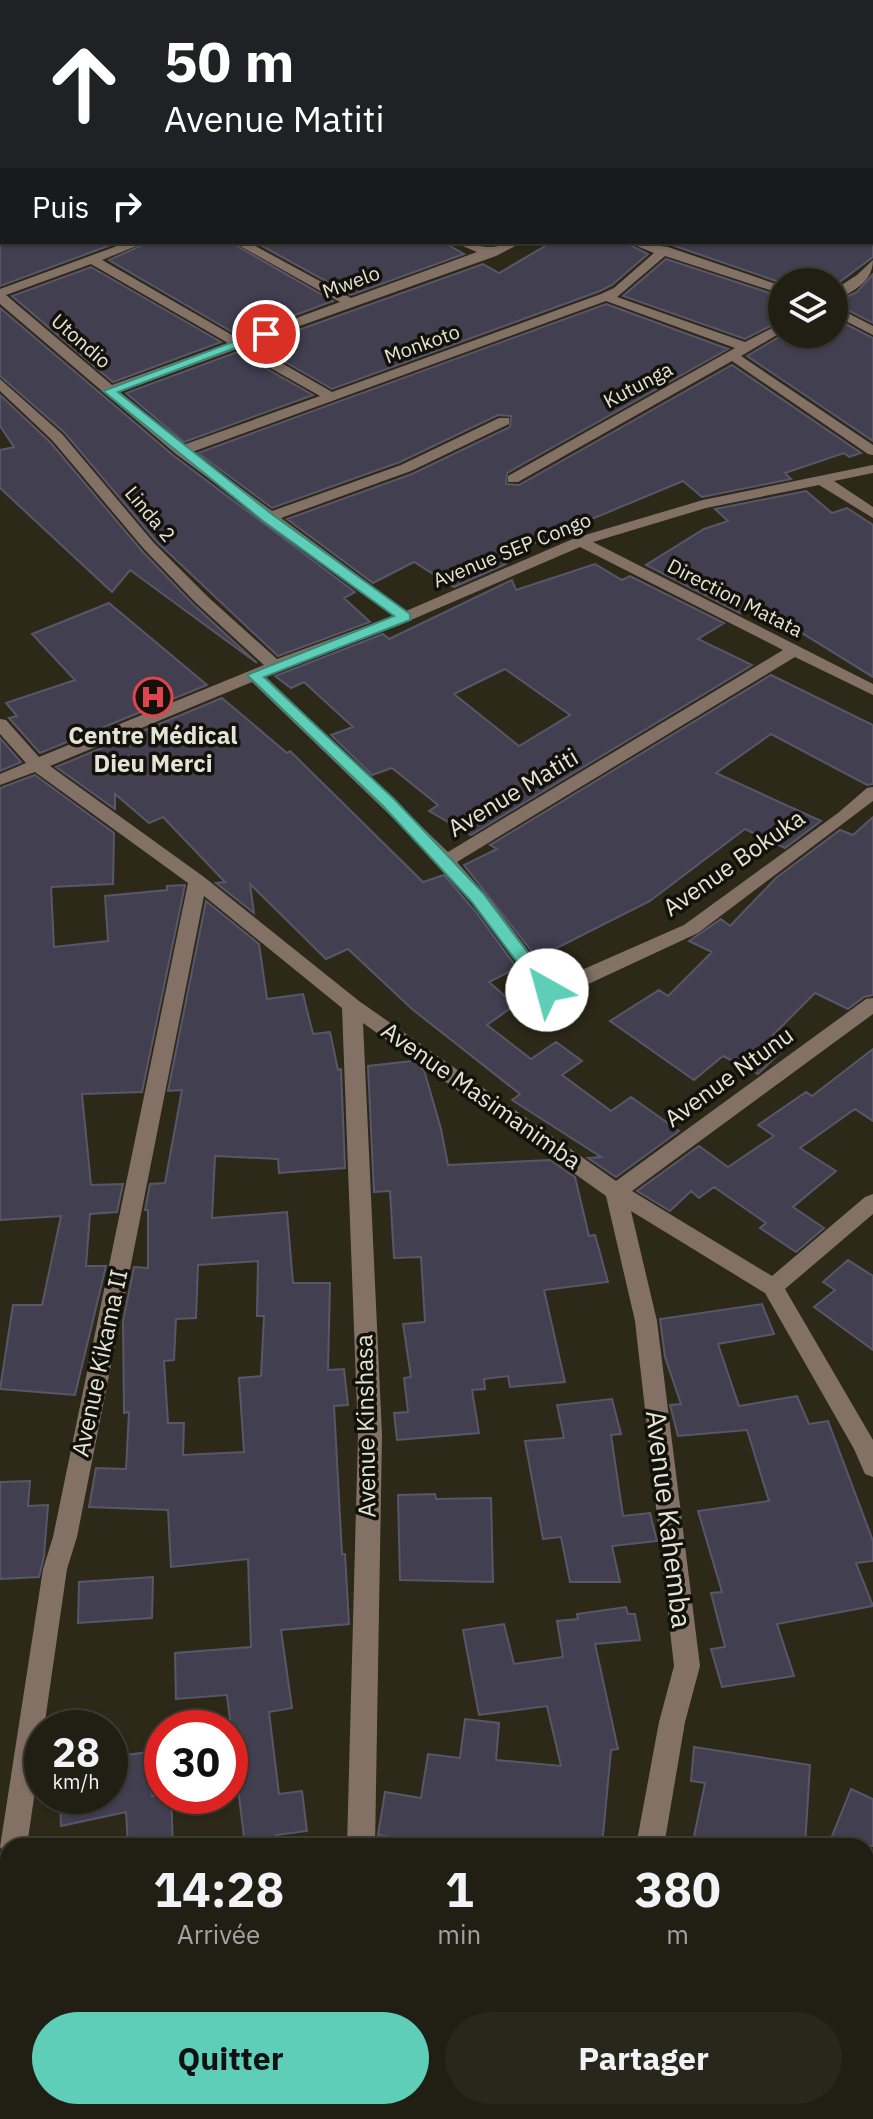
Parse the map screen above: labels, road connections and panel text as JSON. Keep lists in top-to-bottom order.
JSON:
{
  "streets": {
    "street": [
      "Mwelo",
      "Utondio",
      "Monkoto",
      "Kutunga",
      "Linda 2",
      "Avenue SEP Congo",
      "Direction Matata",
      "Avenue Matiti",
      "Avenue Bokuka",
      "Avenue Ntunu",
      "Avenue Masimanimba",
      "Avenue Kikama II",
      "Avenue Kinshasa",
      "Avenue Kahemba"
    ]
  },
  "crossings": [
    ["Mwelo", "Utondio"],
    ["Utondio", "Monkoto"],
    ["Utondio", "Avenue SEP Congo"],
    ["Linda 2", "Avenue SEP Congo"],
    ["Avenue SEP Congo", "Direction Matata"],
    ["Avenue SEP Congo", "Avenue Matiti"],
    ["Avenue SEP Congo", "Avenue Masimanimba"],
    ["Direction Matata", "Avenue Matiti"],
    ["Avenue Matiti", "Avenue Bokuka"],
    ["Avenue Ntunu", "Avenue Masimanimba"],
    ["Avenue Ntunu", "Avenue Kahemba"],
    ["Avenue Masimanimba", "Avenue Kikama II"],
    ["Avenue Masimanimba", "Avenue Kinshasa"],
    ["Avenue Masimanimba", "Avenue Kahemba"]
  ],
  "places": {
    "hospital": ["Centre Médical Dieu Merci"]
  },
  "page": {
    "turn": ["50 m", "Avenue Matiti"],
    "then": "Puis",
    "speed": "28 km/h",
    "limit": "30",
    "eta": [
      "14:28",
      "Arrivée",
      "1",
      "min",
      "380",
      "m"
    ],
    "buttons": ["Quitter", "Partager"]
  }
}
